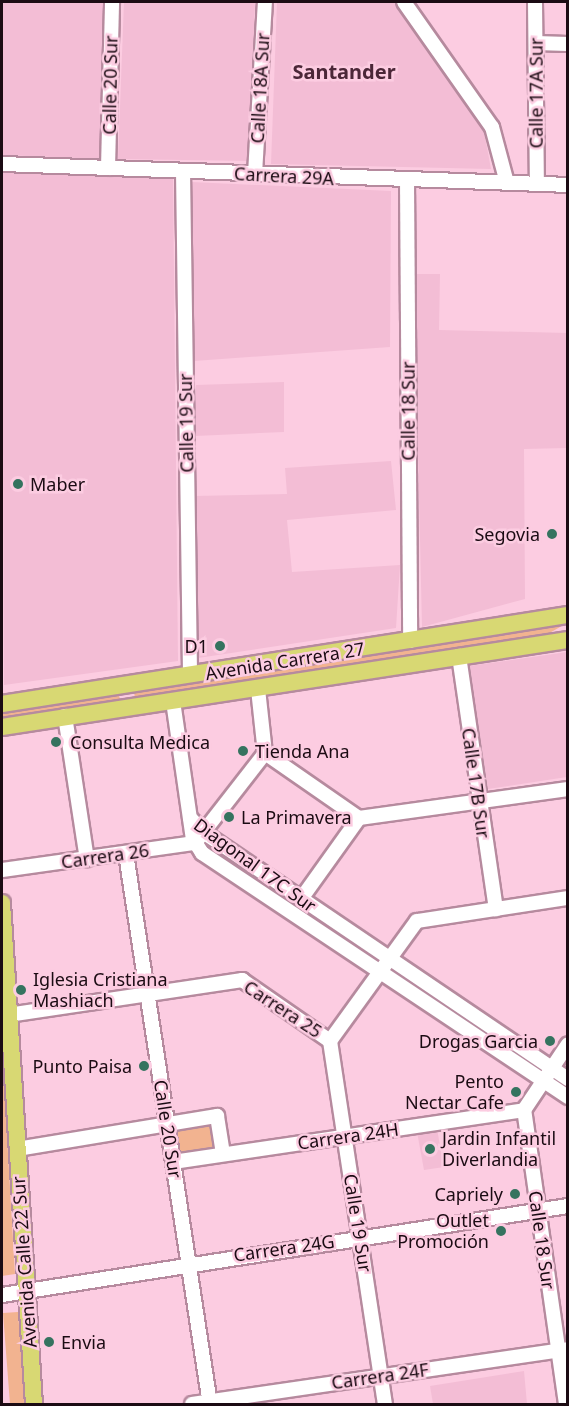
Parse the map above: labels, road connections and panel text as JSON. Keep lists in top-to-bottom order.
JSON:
{
  "streets": {
    "main road": ["Avenida Carrera 27", "Avenida Calle 22 Sur"],
    "street": [
      "Calle 20 Sur",
      "Calle 18A Sur",
      "Calle 17A Sur",
      "Carrera 29A",
      "Calle 18 Sur",
      "Calle 19 Sur",
      "Calle 17B Sur",
      "Carrera 26",
      "Diagonal 17C Sur",
      "Carrera 25",
      "Carrera 24H",
      "Carrera 24G",
      "Carrera 24F"
    ]
  },
  "crossings": [
    ["Calle 20 Sur", "Carrera 29A"],
    ["Calle 20 Sur", "Carrera 26"],
    ["Calle 20 Sur", "Carrera 25"],
    ["Calle 20 Sur", "Carrera 24H"],
    ["Calle 20 Sur", "Carrera 24G"],
    ["Calle 20 Sur", "Carrera 24F"],
    ["Calle 18A Sur", "Carrera 29A"],
    ["Calle 17A Sur", "Carrera 29A"],
    ["Carrera 29A", "Calle 18 Sur"],
    ["Carrera 29A", "Calle 19 Sur"],
    ["Calle 18 Sur", "Avenida Carrera 27"],
    ["Calle 18 Sur", "Carrera 24H"],
    ["Calle 18 Sur", "Carrera 24G"],
    ["Calle 18 Sur", "Carrera 24F"],
    ["Calle 19 Sur", "Avenida Carrera 27"],
    ["Calle 19 Sur", "Carrera 25"],
    ["Calle 19 Sur", "Carrera 24H"],
    ["Calle 19 Sur", "Carrera 24G"],
    ["Calle 19 Sur", "Carrera 24F"],
    ["Avenida Carrera 27", "Calle 17B Sur"],
    ["Avenida Carrera 27", "Diagonal 17C Sur"],
    ["Calle 17B Sur", "Carrera 25"],
    ["Carrera 26", "Diagonal 17C Sur"],
    ["Diagonal 17C Sur", "Carrera 25"],
    ["Carrera 25", "Avenida Calle 22 Sur"],
    ["Carrera 24G", "Avenida Calle 22 Sur"]
  ],
  "districts": ["Santander"],
  "places": [
    "Maber",
    "Segovia",
    "D1",
    "Consulta Medica",
    "Tienda Ana",
    "La Primavera",
    "Iglesia Cristiana Mashiach",
    "Drogas Garcia",
    "Punto Paisa",
    "Pento Nectar Cafe",
    "Jardin Infantil Diverlandia",
    "Capriely",
    "Outlet Promoción",
    "Envia"
  ]
}
